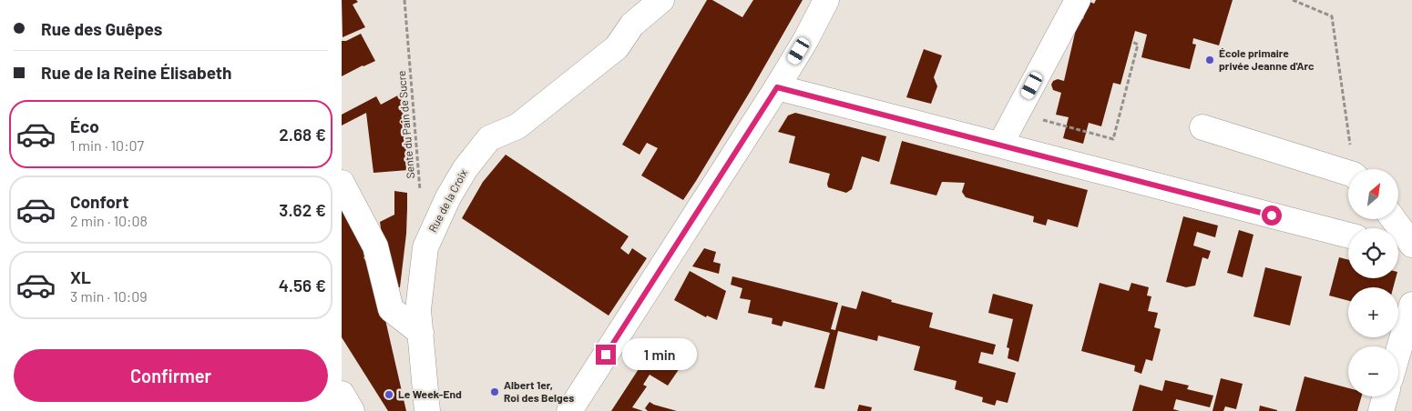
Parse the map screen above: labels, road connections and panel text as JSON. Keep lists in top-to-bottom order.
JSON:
{
  "streets": {
    "street": ["Rue de la Croix"],
    "path": ["Sente du Pain de Sucre"]
  },
  "places": ["École primaire privée Jeanne d'Arc", "Albert 1er, Roi des Belges", "Le Week-End"],
  "north": "top right",
  "page": {
    "banner": ["Rue des Guêpes", "Rue de la Reine Élisabeth"],
    "list": [
      {
        "name": "Éco",
        "note": "1 min · 10:07",
        "value": "2.68 €"
      },
      {
        "name": "Confort",
        "note": "2 min · 10:08",
        "value": "3.62 €"
      },
      {
        "name": "XL",
        "note": "3 min · 10:09",
        "value": "4.56 €"
      }
    ],
    "map_buttons": ["+", "−"],
    "bubble": "1 min",
    "buttons": "Confirmer"
  }
}
